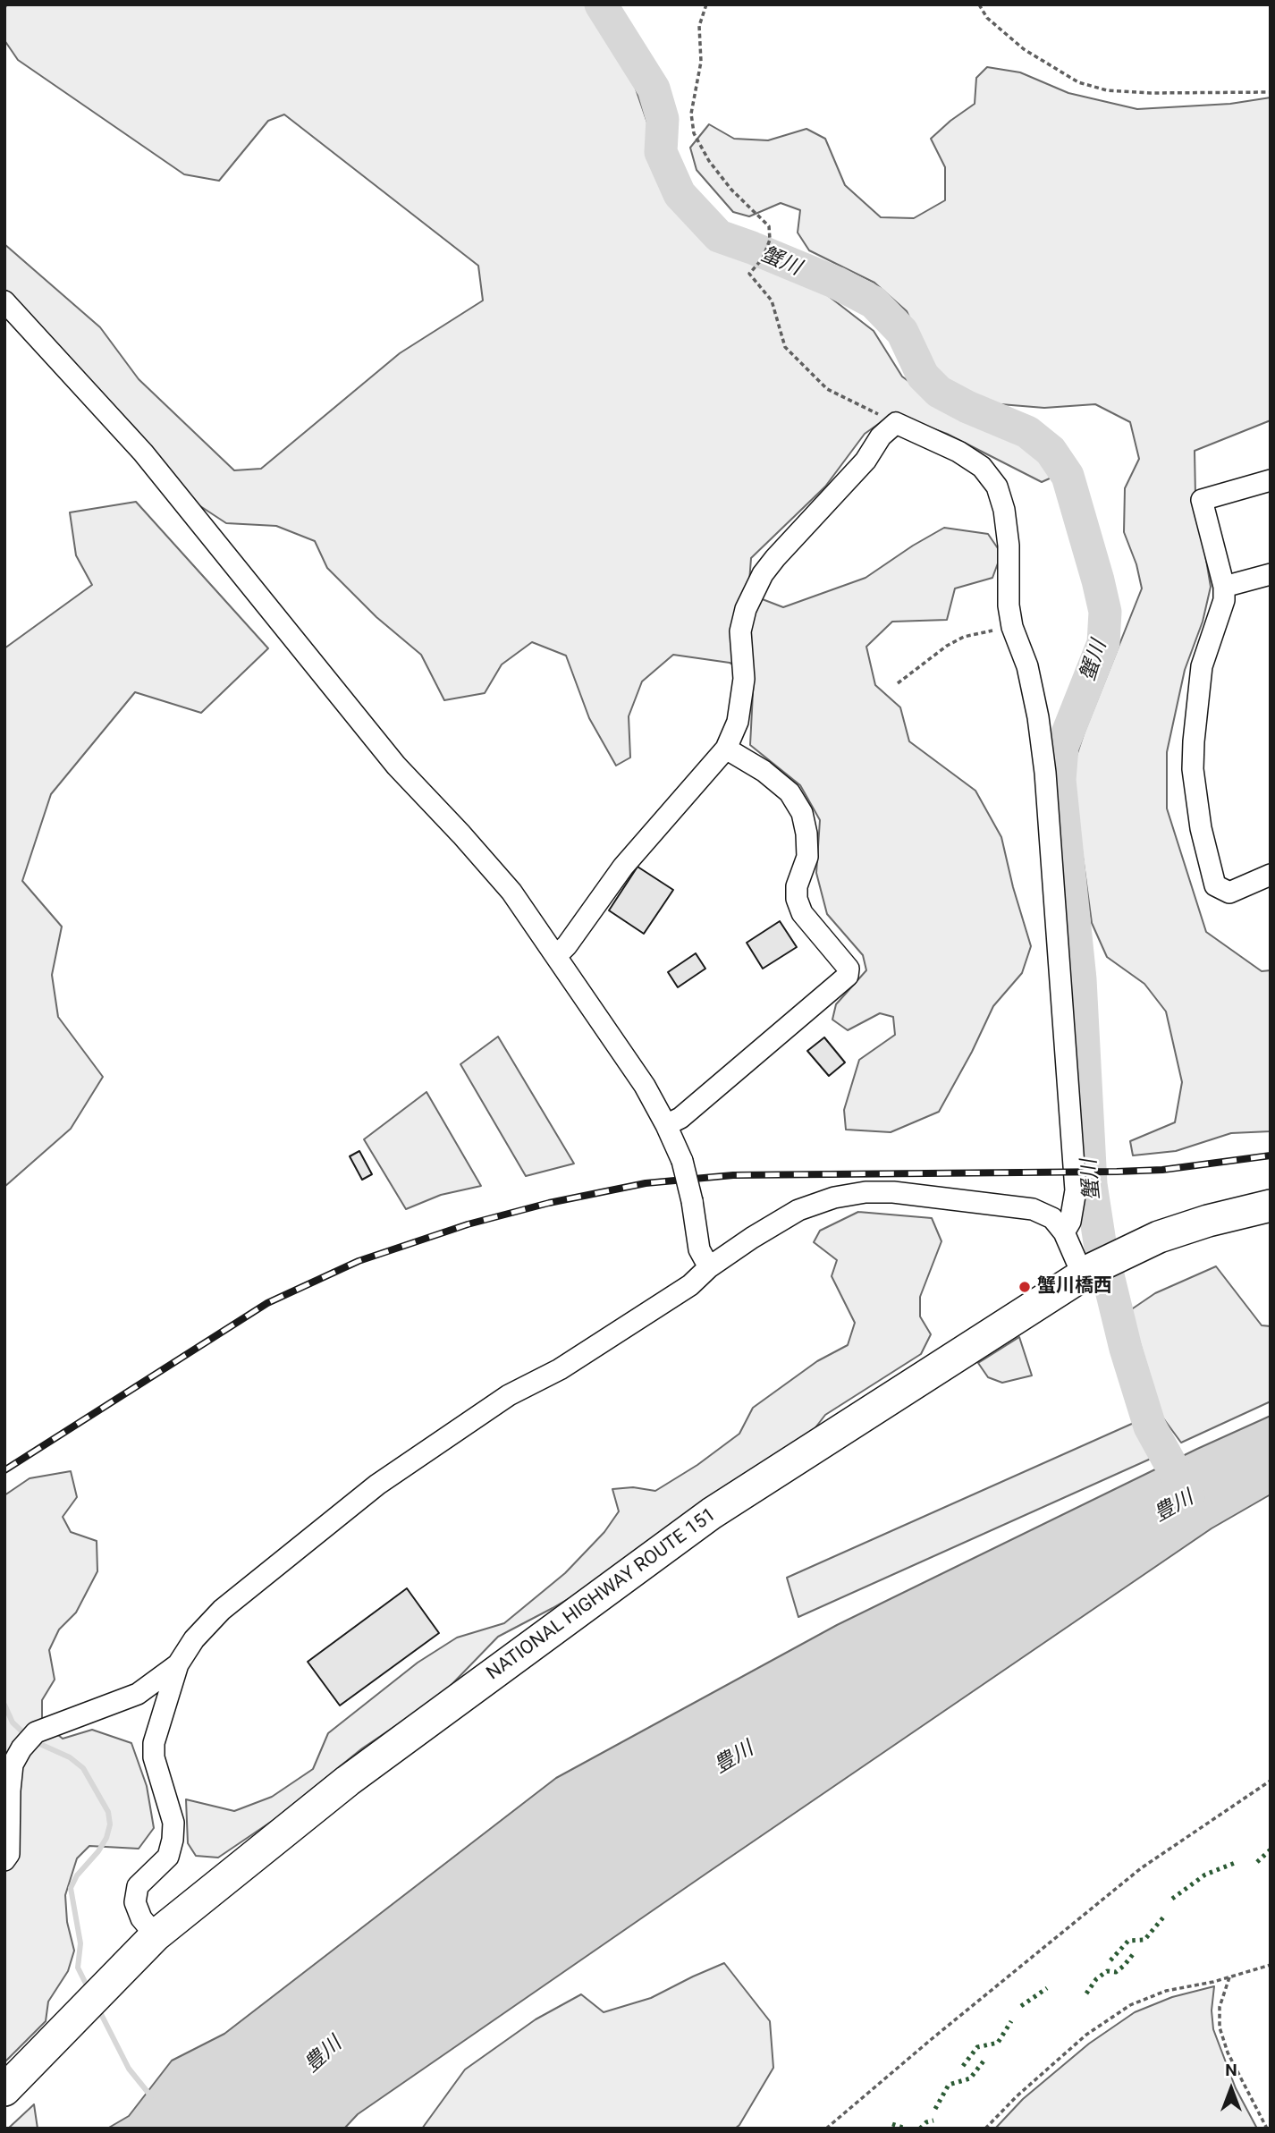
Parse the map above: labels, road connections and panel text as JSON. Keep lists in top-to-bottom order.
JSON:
{
  "streets": {
    "highway": ["NATIONAL HIGHWAY ROUTE 151"]
  },
  "water": ["蟹川", "豊川"],
  "places": ["蟹川橋西"],
  "north": "top"
}
